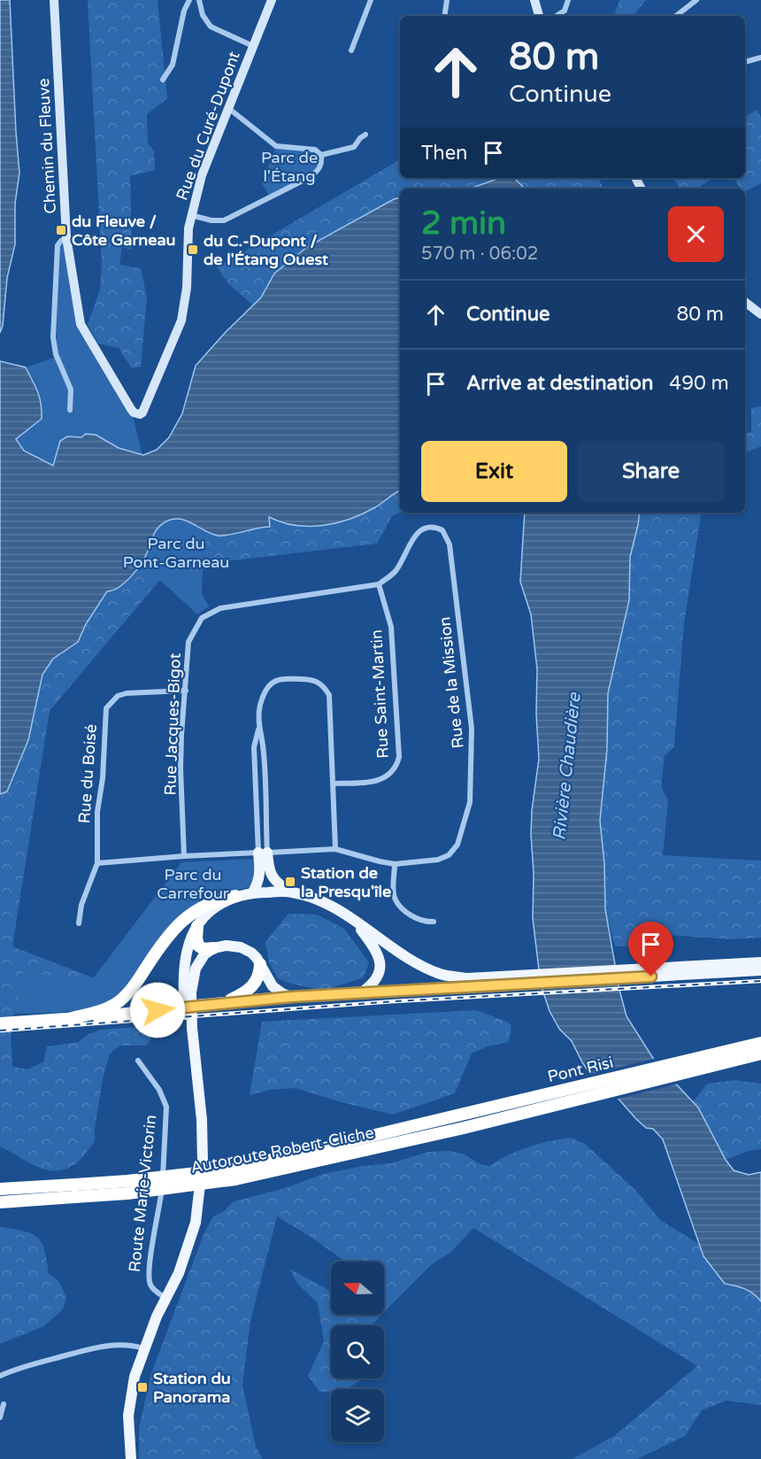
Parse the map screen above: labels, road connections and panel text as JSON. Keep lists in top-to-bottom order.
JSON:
{
  "streets": {
    "highway": ["Pont Risi", "Autoroute Robert-Cliche"],
    "street": [
      "Rue du Curé-Dupont",
      "Chemin du Fleuve",
      "Rue de la Mission",
      "Rue Saint-Martin",
      "Rue Jacques-Bigot",
      "Rue du Boisé",
      "Route Marie-Victorin"
    ]
  },
  "crossings": [
    ["Rue du Curé-Dupont", "Chemin du Fleuve"],
    ["Rue de la Mission", "Rue Saint-Martin"],
    ["Rue de la Mission", "Rue Jacques-Bigot"],
    ["Rue de la Mission", "Rue du Boisé"],
    ["Rue Saint-Martin", "Rue Jacques-Bigot"],
    ["Rue Jacques-Bigot", "Rue du Boisé"],
    ["Pont Risi", "Autoroute Robert-Cliche"]
  ],
  "water": ["Rivière Chaudière"],
  "parks": ["Parc de l'Étang", "Parc du Pont-Garneau", "Parc du Carrefour"],
  "places": {
    "transit": [
      "du Fleuve / Côte Garneau",
      "du C.-Dupont / de l'Étang Ouest",
      "Station de la Presqu'île",
      "Station du Panorama"
    ]
  },
  "north": "left",
  "page": {
    "turn": ["80 m", "Continue"],
    "then": "Then",
    "heading": ["2 min", "570 m · 06:02"],
    "list": [
      {
        "name": "Continue",
        "value": "80 m"
      },
      {
        "name": "Arrive at destination",
        "value": "490 m"
      }
    ],
    "buttons": ["Exit", "Share"]
  }
}
